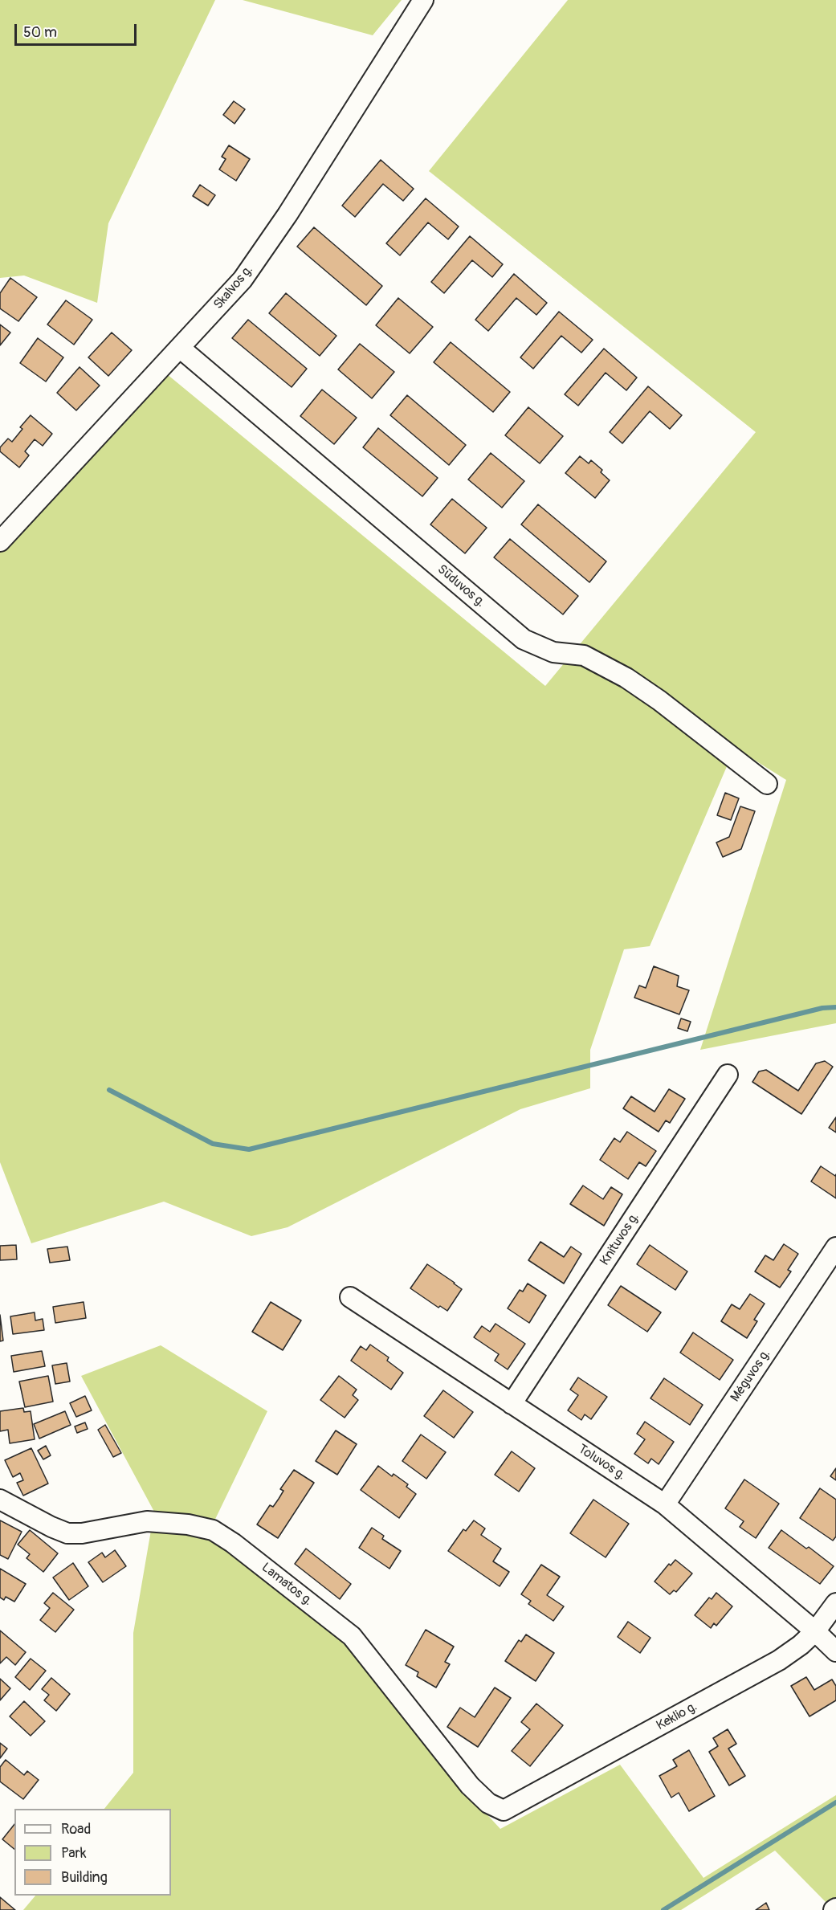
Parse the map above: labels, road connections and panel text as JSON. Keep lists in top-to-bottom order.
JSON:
{
  "streets": {
    "street": [
      "Skalvos g.",
      "Sūduvos g.",
      "Knituvos g.",
      "Mėguvos g.",
      "Toluvos g.",
      "Lamatos g.",
      "Keklio g."
    ]
  },
  "crossings": [
    ["Skalvos g.", "Sūduvos g."],
    ["Knituvos g.", "Toluvos g."],
    ["Mėguvos g.", "Toluvos g."],
    ["Toluvos g.", "Keklio g."],
    ["Lamatos g.", "Keklio g."]
  ],
  "legend": ["Road", "Park", "Building"],
  "scale_bar": "50 m"
}
